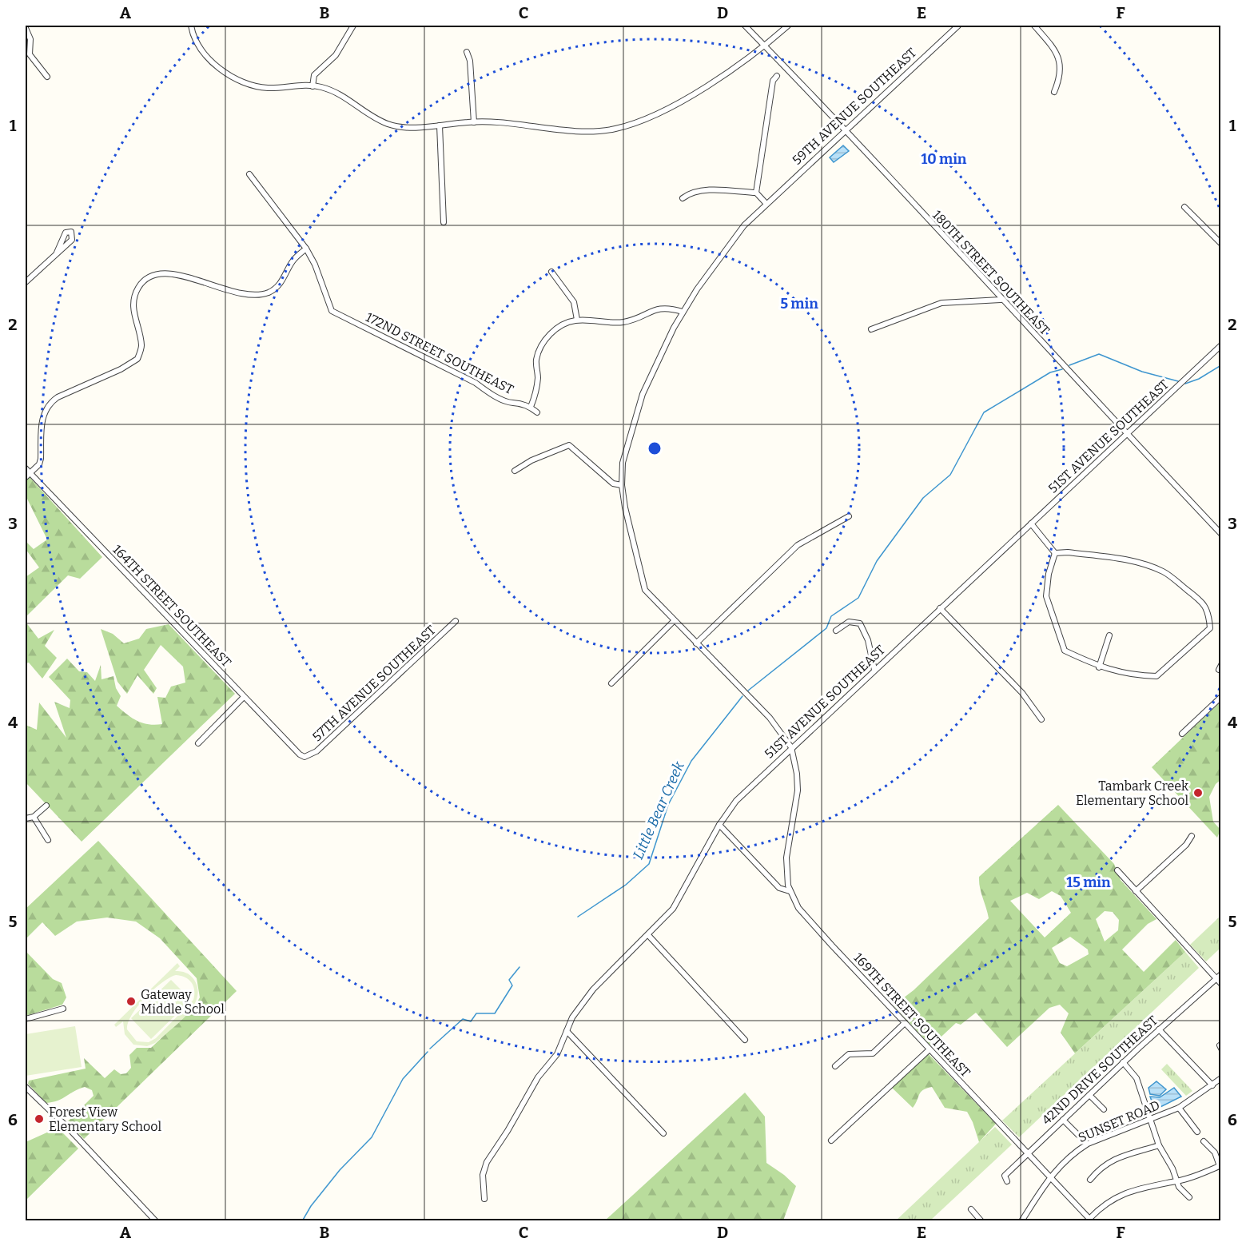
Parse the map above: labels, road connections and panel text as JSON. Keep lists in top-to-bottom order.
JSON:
{
  "streets": {
    "street": [
      "59TH AVENUE SOUTHEAST",
      "180TH STREET SOUTHEAST",
      "172ND STREET SOUTHEAST",
      "51ST AVENUE SOUTHEAST",
      "164TH STREET SOUTHEAST",
      "57TH AVENUE SOUTHEAST",
      "169TH STREET SOUTHEAST",
      "42ND DRIVE SOUTHEAST",
      "SUNSET ROAD"
    ]
  },
  "crossings": [
    ["59TH AVENUE SOUTHEAST", "180TH STREET SOUTHEAST"],
    ["59TH AVENUE SOUTHEAST", "51ST AVENUE SOUTHEAST"],
    ["180TH STREET SOUTHEAST", "51ST AVENUE SOUTHEAST"],
    ["51ST AVENUE SOUTHEAST", "169TH STREET SOUTHEAST"],
    ["164TH STREET SOUTHEAST", "57TH AVENUE SOUTHEAST"],
    ["169TH STREET SOUTHEAST", "42ND DRIVE SOUTHEAST"],
    ["169TH STREET SOUTHEAST", "SUNSET ROAD"]
  ],
  "water": ["Little Bear Creek"],
  "places": ["Tambark Creek Elementary School", "Gateway Middle School", "Forest View Elementary School"],
  "grid": {
    "columns": [
      "A",
      "B",
      "C",
      "D",
      "E",
      "F"
    ],
    "rows": [
      "1",
      "2",
      "3",
      "4",
      "5",
      "6"
    ]
  },
  "rings": ["10 min", "5 min", "15 min"]
}
